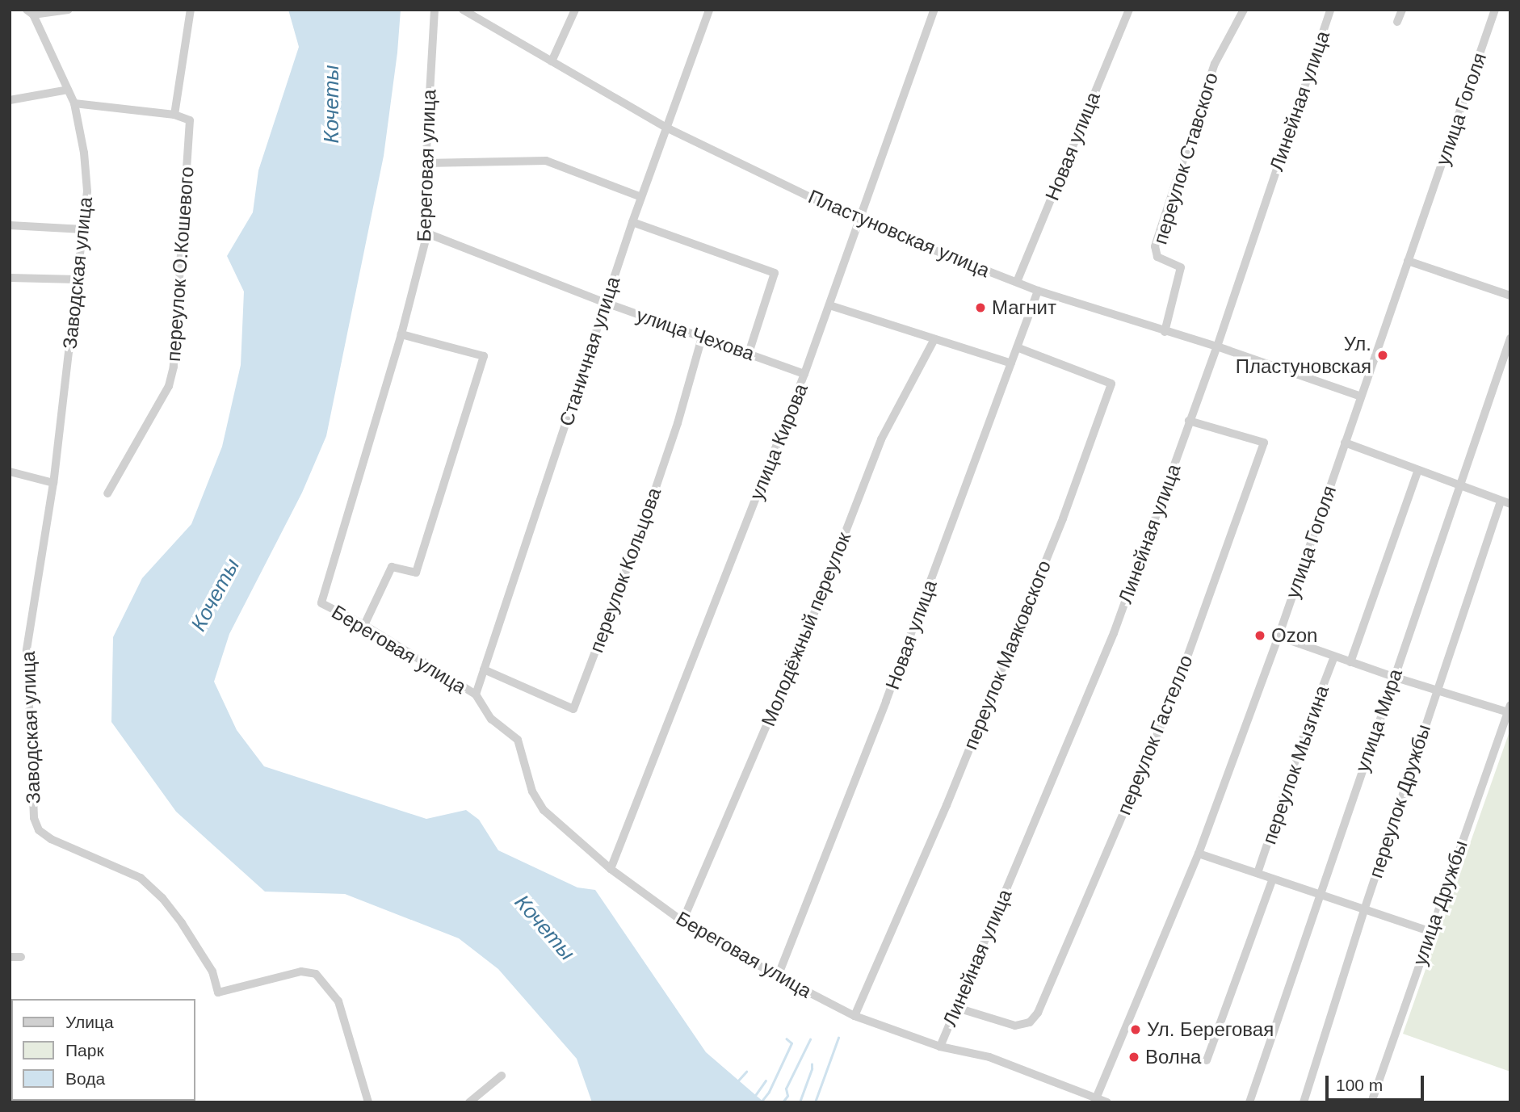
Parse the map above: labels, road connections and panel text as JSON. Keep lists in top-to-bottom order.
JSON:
{
  "streets": {
    "street": [
      "Линейная улица",
      "улица Гоголя",
      "Новая улица",
      "переулок Ставского",
      "Береговая улица",
      "Пластуновская улица",
      "переулок О.Кошевого",
      "Заводская улица",
      "улица Чехова",
      "Станичная улица",
      "улица Кирова",
      "переулок Кольцова",
      "Молодёжный переулок",
      "переулок Маяковского",
      "улица Мира",
      "переулок Гастелло",
      "переулок Мызгина",
      "переулок Дружбы",
      "улица Дружбы"
    ]
  },
  "crossings": [
    ["Линейная улица", "Береговая улица"],
    ["Линейная улица", "Пластуновская улица"],
    ["Линейная улица", "переулок Гастелло"],
    ["улица Гоголя", "Береговая улица"],
    ["улица Гоголя", "Пластуновская улица"],
    ["Новая улица", "Береговая улица"],
    ["Новая улица", "Пластуновская улица"],
    ["Новая улица", "переулок Маяковского"],
    ["переулок Ставского", "Пластуновская улица"],
    ["Береговая улица", "улица Чехова"],
    ["Береговая улица", "Станичная улица"],
    ["Береговая улица", "улица Кирова"],
    ["Береговая улица", "Молодёжный переулок"],
    ["Береговая улица", "переулок Маяковского"],
    ["Пластуновская улица", "Станичная улица"],
    ["Пластуновская улица", "улица Кирова"],
    ["улица Чехова", "Станичная улица"],
    ["улица Чехова", "улица Кирова"],
    ["улица Чехова", "переулок Кольцова"],
    ["Станичная улица", "переулок Кольцова"]
  ],
  "water": ["Кочеты"],
  "places": [
    "Магнит",
    "Ул. Пластуновская",
    "Ozon",
    "Ул. Береговая",
    "Волна"
  ],
  "legend": ["Улица", "Парк", "Вода"],
  "scale_bar": "100 m"
}
